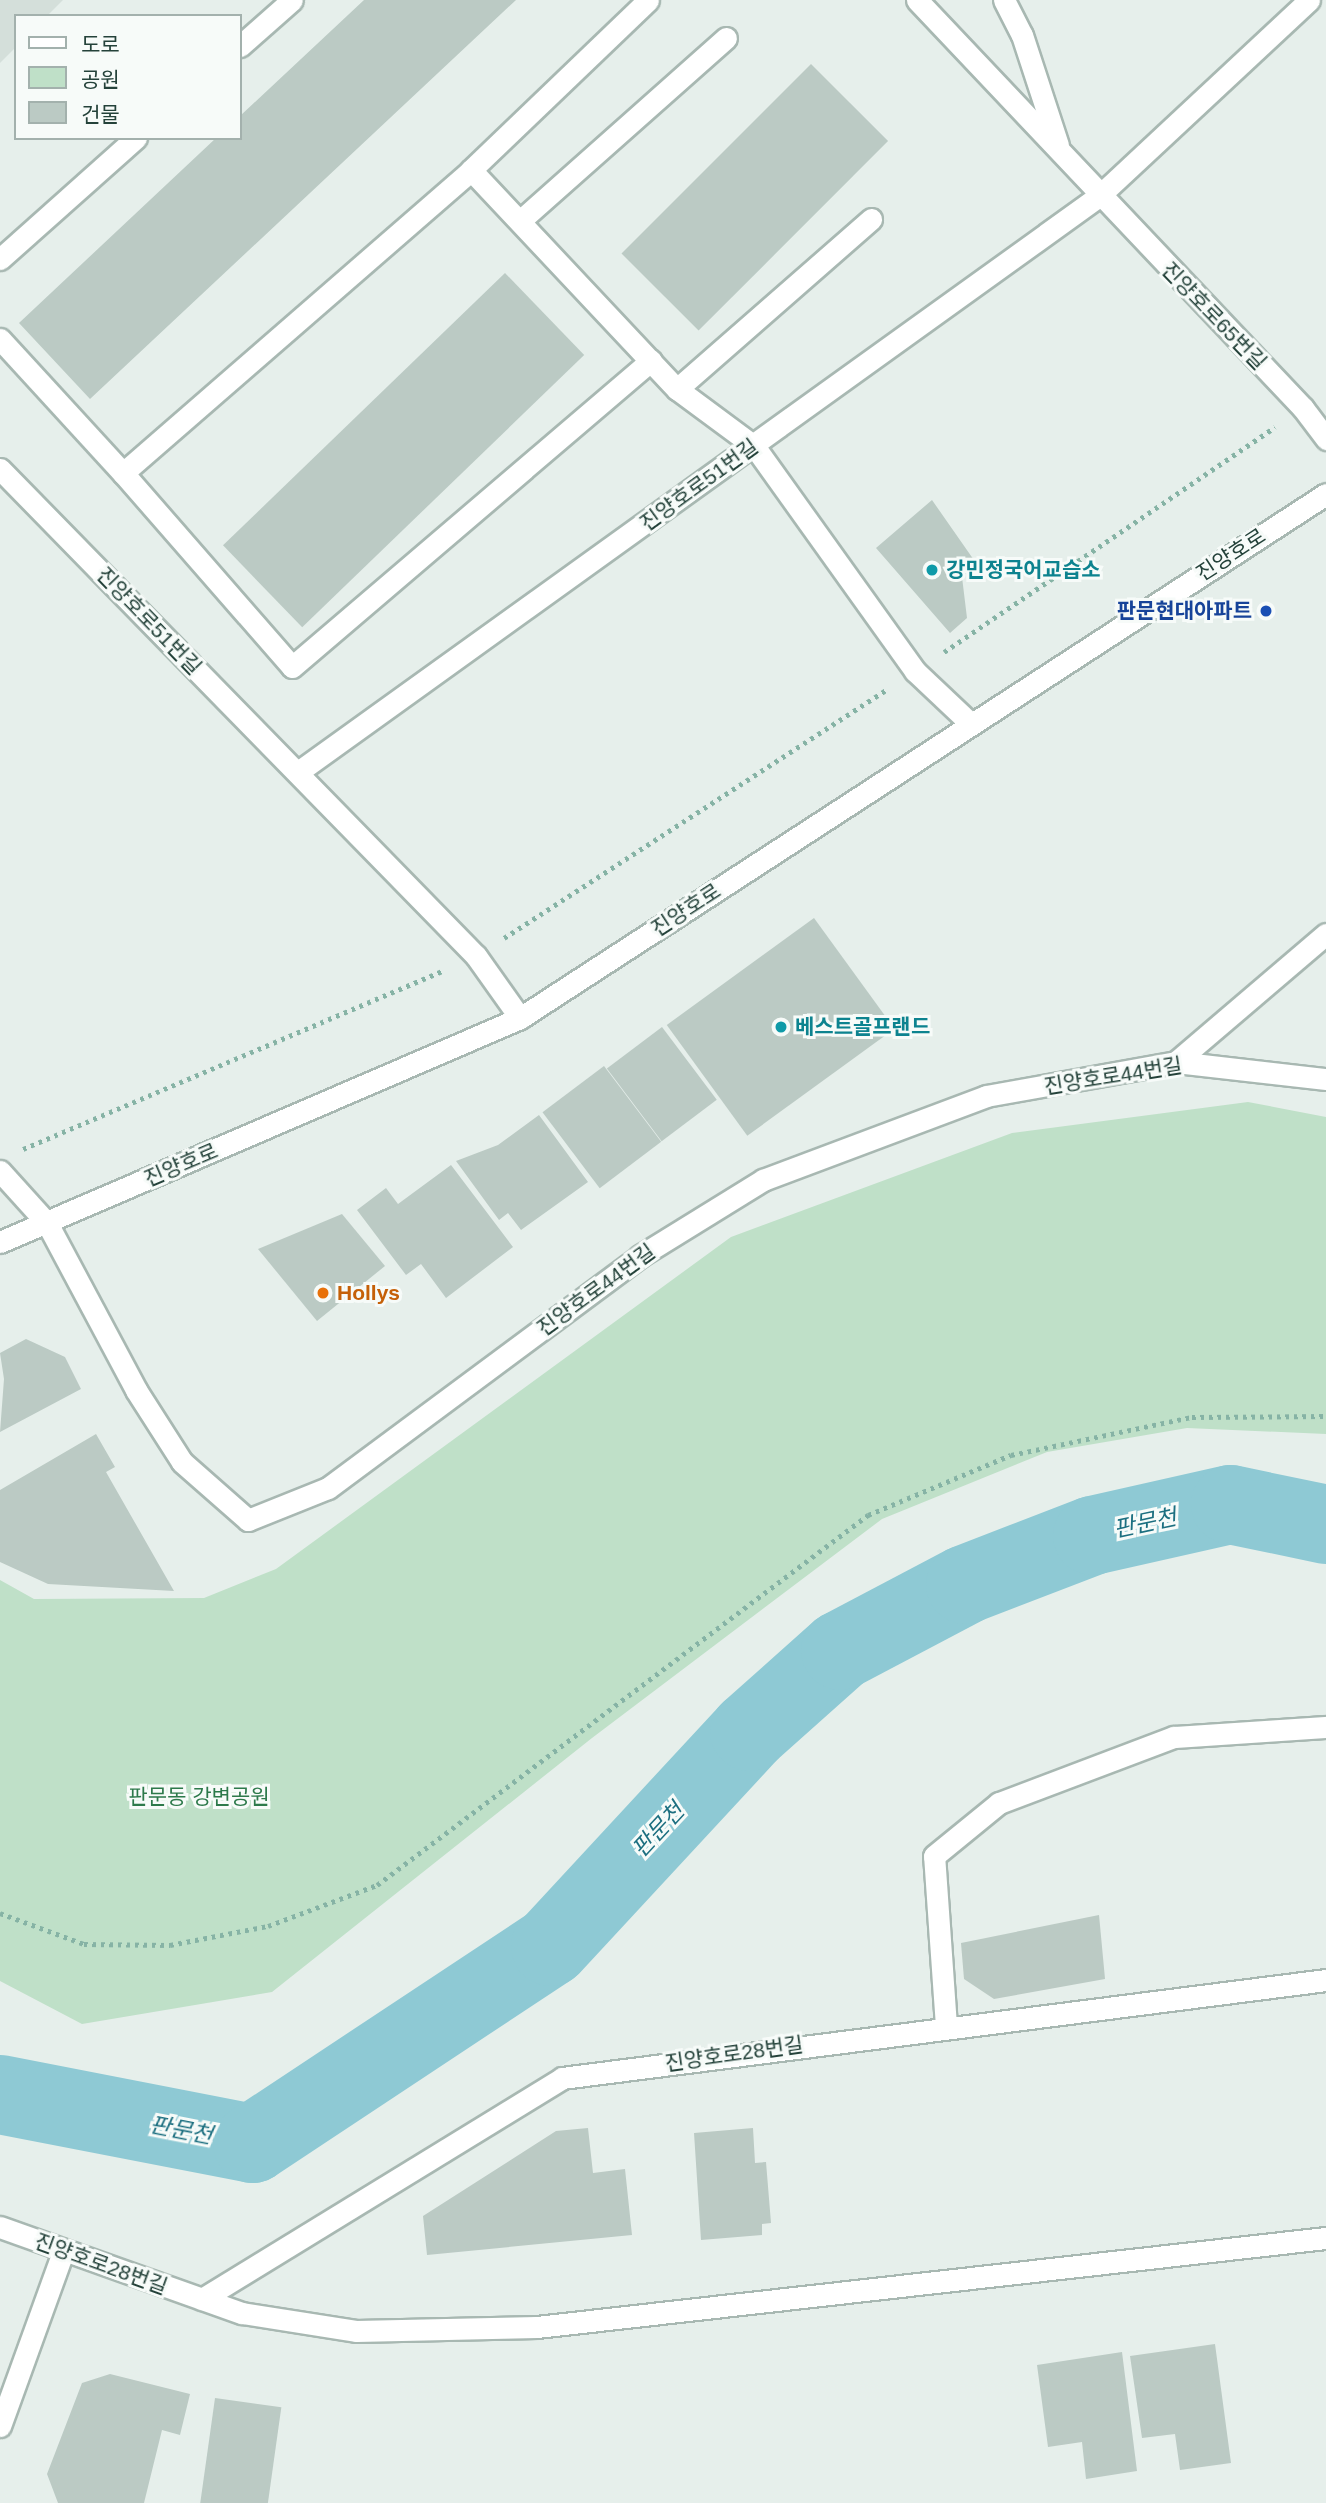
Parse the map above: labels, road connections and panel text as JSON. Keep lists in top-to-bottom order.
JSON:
{
  "streets": {
    "street": [
      "진양호로65번길",
      "진양호로51번길",
      "진양호로",
      "진양호로44번길",
      "진양호로28번길"
    ]
  },
  "crossings": [
    ["진양호로65번길", "진양호로51번길"],
    ["진양호로51번길", "진양호로"],
    ["진양호로", "진양호로44번길"]
  ],
  "water": ["판문천"],
  "parks": ["판문동 강변공원"],
  "places": [
    "강민정국어교습소",
    "판문현대아파트",
    "베스트골프랜드",
    "Hollys"
  ],
  "legend": ["도로", "공원", "건물"]
}
